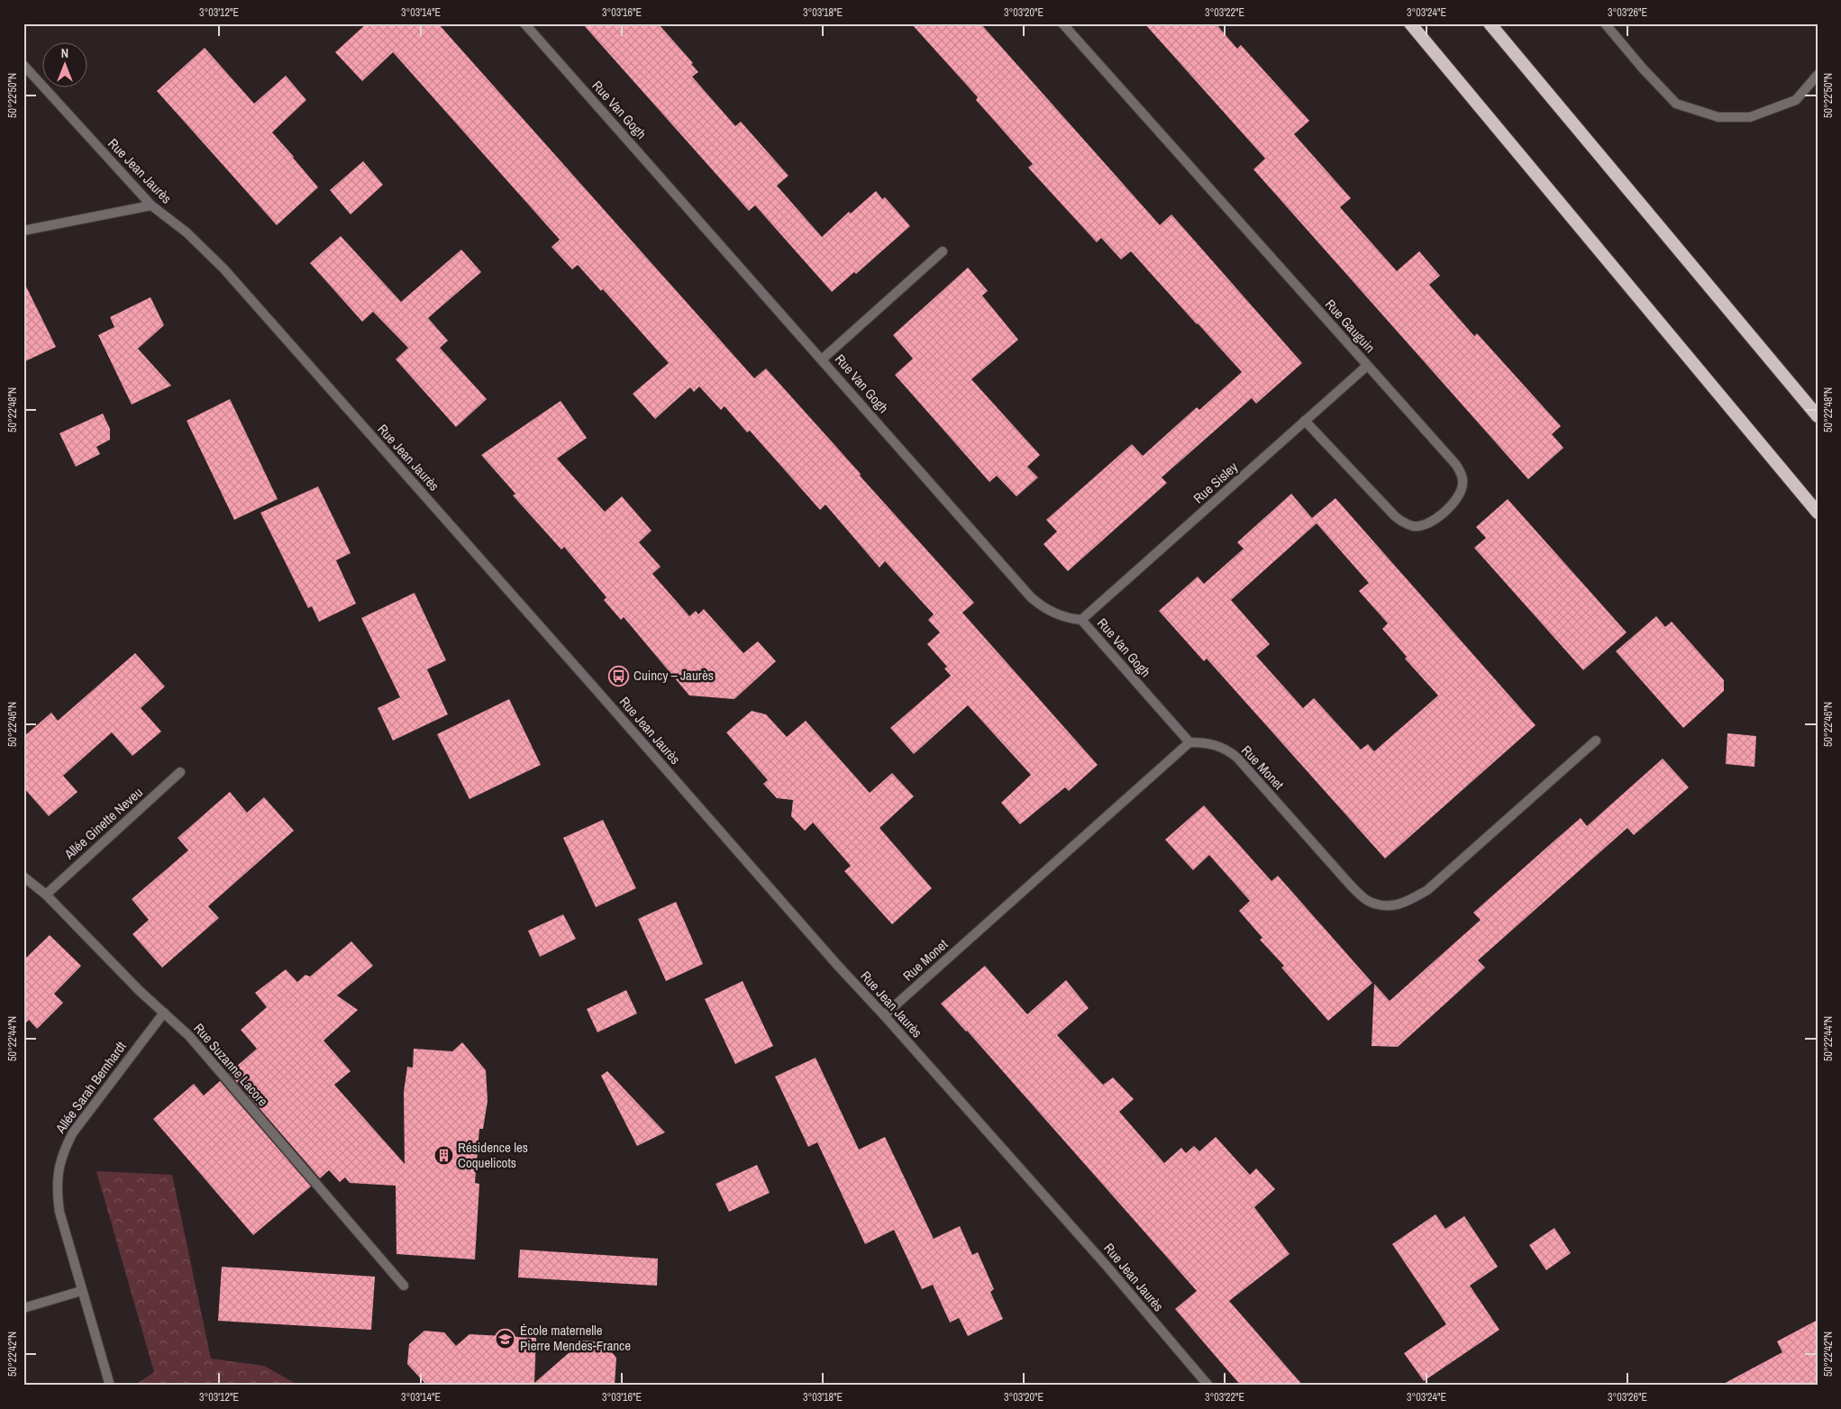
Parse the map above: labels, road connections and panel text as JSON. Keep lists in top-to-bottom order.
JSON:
{
  "streets": {
    "street": [
      "Rue Van Gogh",
      "Rue Jean Jaurès",
      "Rue Gauguin",
      "Rue Sisley",
      "Rue Monet",
      "Allée Ginette Neveu",
      "Rue Suzanne Lacore",
      "Allée Sarah Bernhardt"
    ]
  },
  "crossings": [
    ["Rue Van Gogh", "Rue Sisley"],
    ["Rue Van Gogh", "Rue Monet"],
    ["Rue Jean Jaurès", "Rue Monet"],
    ["Rue Gauguin", "Rue Sisley"],
    ["Allée Ginette Neveu", "Rue Suzanne Lacore"],
    ["Rue Suzanne Lacore", "Allée Sarah Bernhardt"]
  ],
  "places": {
    "bus stop": ["Cuincy – Jaurès"],
    "building": ["Résidence les Coquelicots"],
    "school or university": ["École maternelle Pierre Mendes-France"]
  },
  "north": "top",
  "coordinates": [
    "3°03'12\"E",
    "3°03'14\"E",
    "3°03'16\"E",
    "3°03'18\"E",
    "3°03'20\"E",
    "3°03'22\"E",
    "3°03'24\"E",
    "3°03'26\"E",
    "50°22'50\"N",
    "50°22'48\"N",
    "50°22'46\"N",
    "50°22'44\"N",
    "50°22'42\"N"
  ]
}
